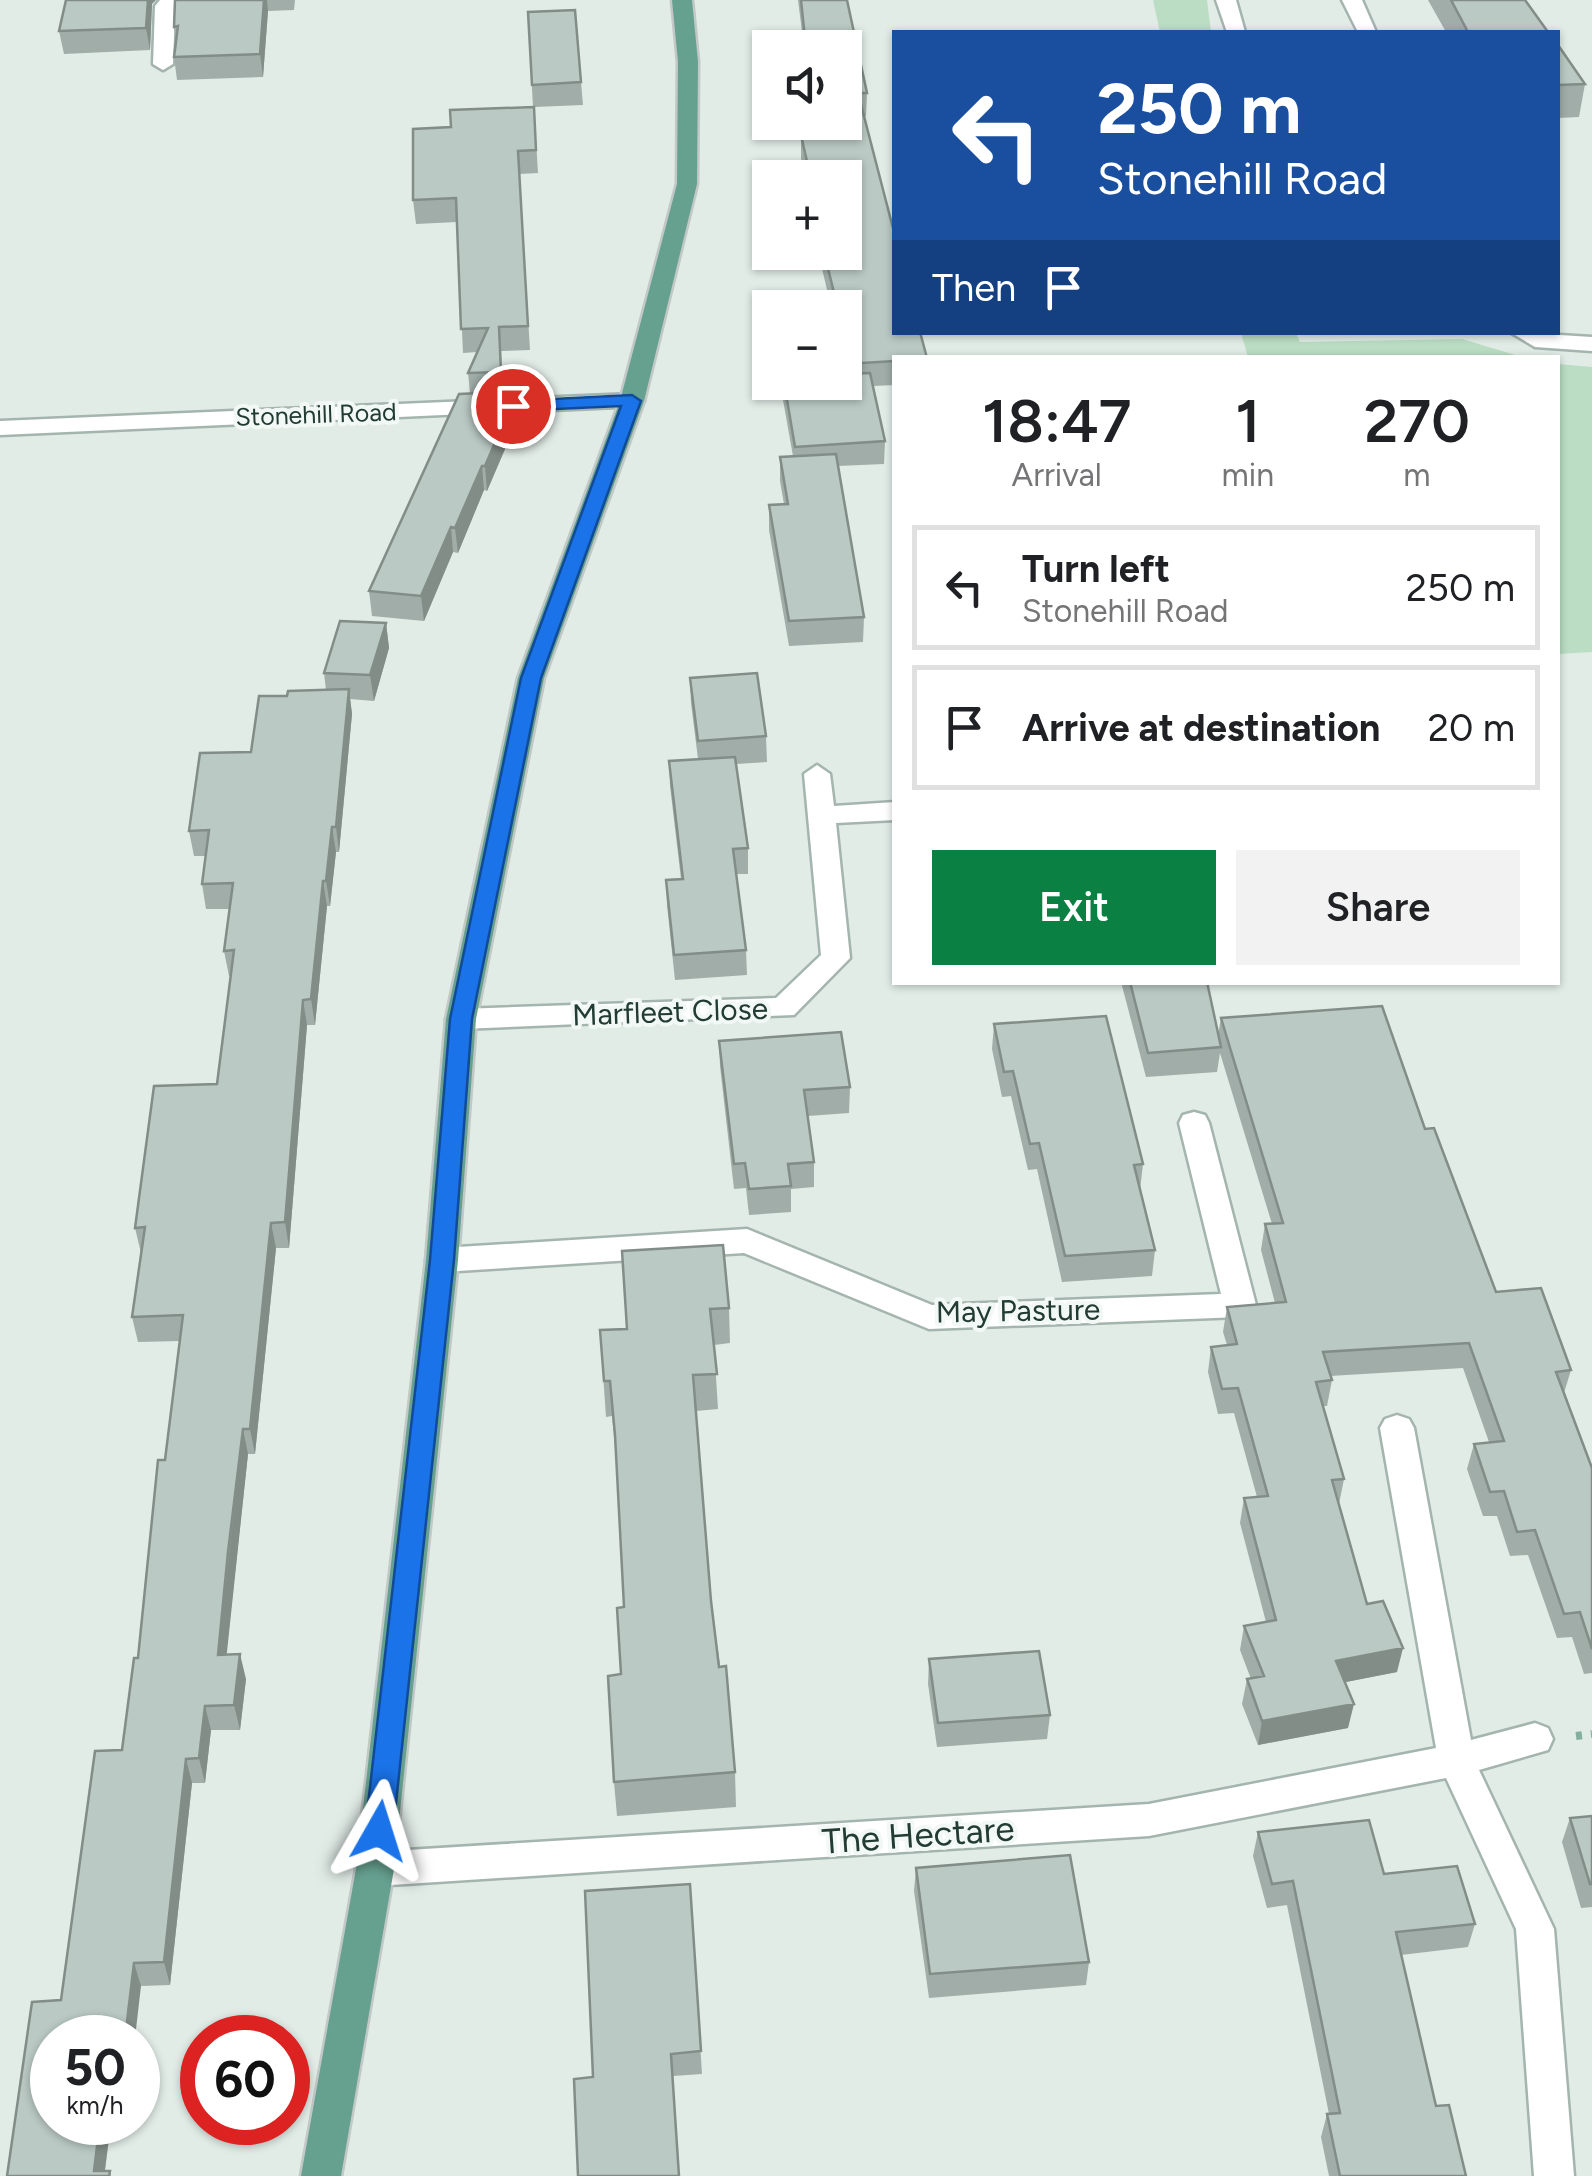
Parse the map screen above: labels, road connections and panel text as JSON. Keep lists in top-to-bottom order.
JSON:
{
  "streets": {
    "street": [
      "Stonehill Road",
      "Marfleet Close",
      "May Pasture",
      "The Hectare"
    ]
  },
  "page": {
    "map_buttons": ["+", "−"],
    "turn": ["250 m", "Stonehill Road"],
    "then": "Then",
    "eta": [
      "18:47",
      "Arrival",
      "1",
      "min",
      "270",
      "m"
    ],
    "list": [
      {
        "name": "Turn left",
        "note": "Stonehill Road",
        "value": "250 m"
      },
      {
        "name": "Arrive at destination",
        "value": "20 m"
      }
    ],
    "buttons": ["Exit", "Share"],
    "speed": "50 km/h",
    "limit": "60"
  }
}
